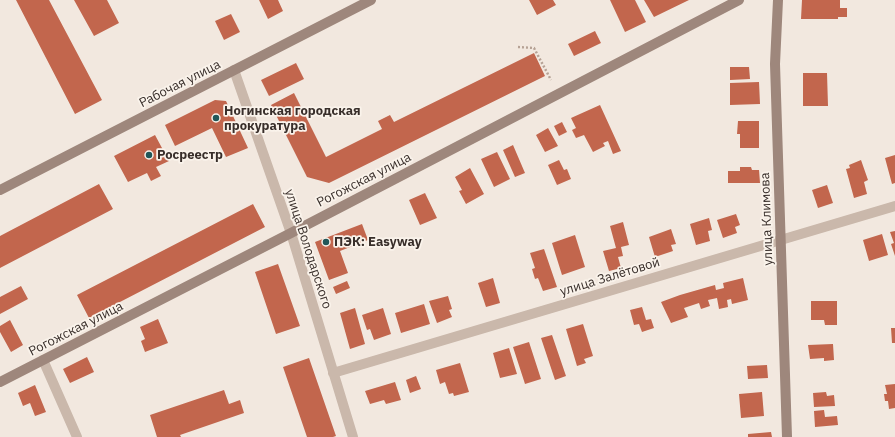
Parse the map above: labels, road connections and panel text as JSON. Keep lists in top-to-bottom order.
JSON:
{
  "streets": {
    "main road": ["Рабочая улица", "Рогожская улица", "улица Климова"],
    "street": ["улица Володарского", "улица Залётовой"]
  },
  "crossings": [
    ["Рабочая улица", "улица Володарского"],
    ["Рогожская улица", "улица Володарского"],
    ["улица Климова", "улица Залётовой"],
    ["улица Володарского", "улица Залётовой"]
  ],
  "places": ["Ногинская городская прокуратура", "Росреестр", "ПЭК: Easyway"]
}
